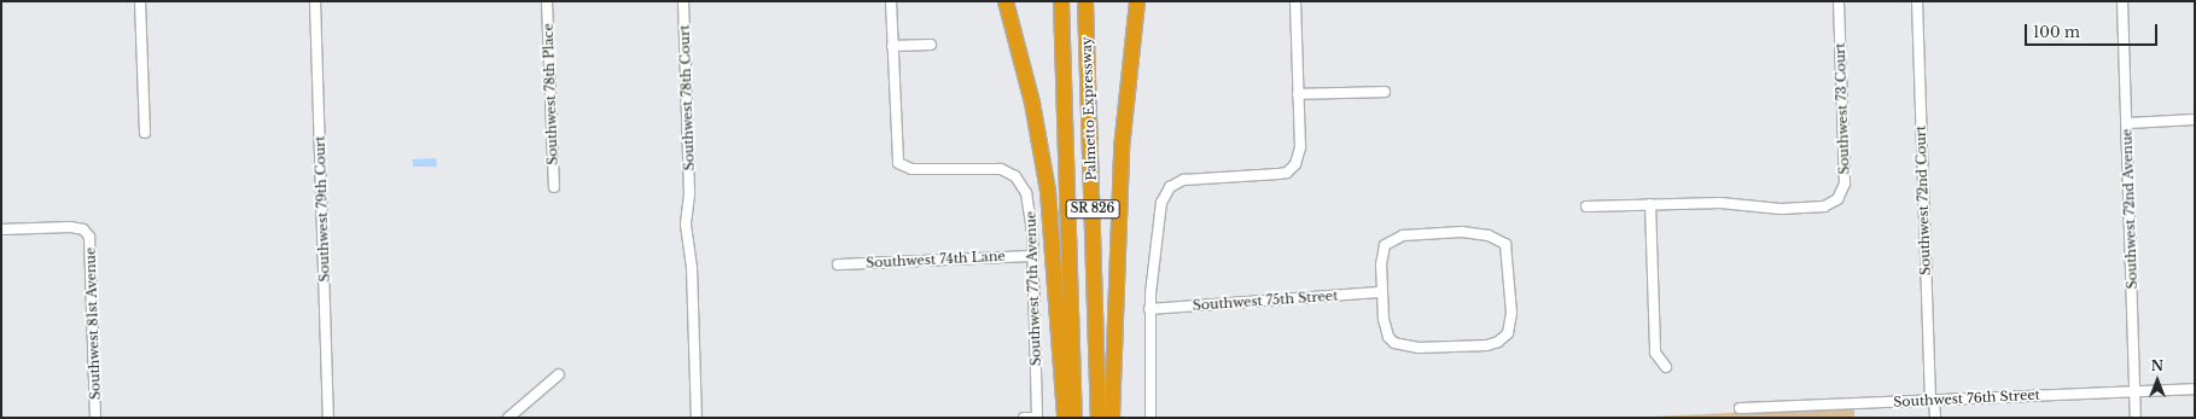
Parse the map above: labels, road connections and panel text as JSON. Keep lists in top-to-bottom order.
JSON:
{
  "streets": {
    "highway": ["Palmetto Expressway", "SR 826"],
    "street": [
      "Southwest 78th Place",
      "Southwest 78th Court",
      "Southwest 73 Court",
      "Southwest 72nd Court",
      "Southwest 79th Court",
      "Southwest 72nd Avenue",
      "Southwest 74th Lane",
      "Southwest 77th Avenue",
      "Southwest 75th Street",
      "Southwest 81st Avenue",
      "Southwest 76th Street"
    ]
  },
  "crossings": [
    ["Southwest 72nd Court", "Southwest 76th Street"],
    ["Southwest 72nd Avenue", "Southwest 76th Street"],
    ["Southwest 74th Lane", "Southwest 77th Avenue"]
  ],
  "scale_bar": "100 m",
  "north": "top"
}
